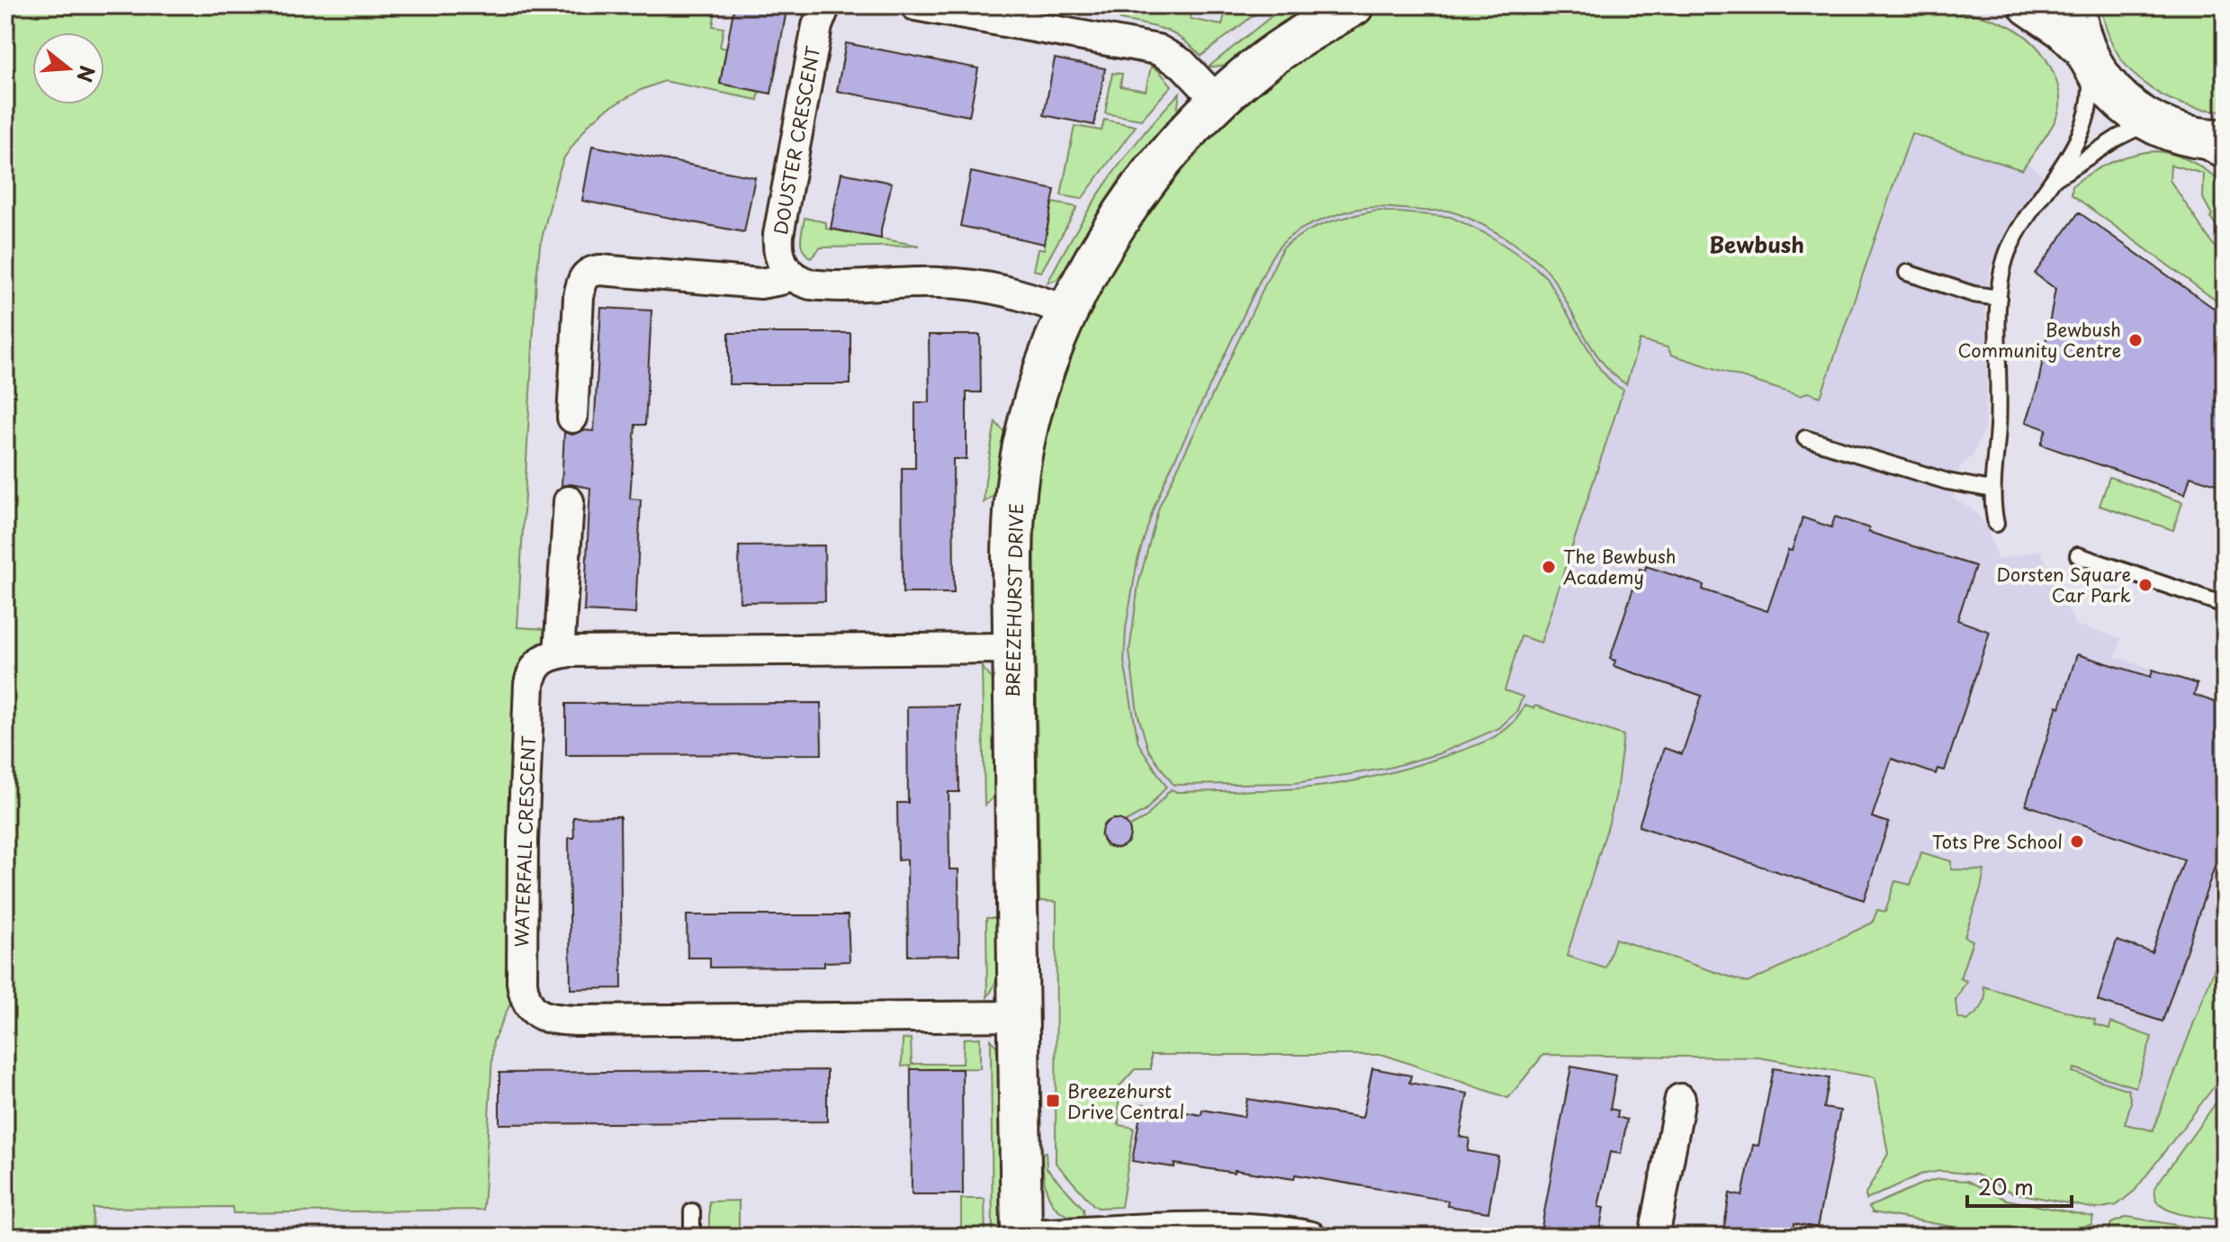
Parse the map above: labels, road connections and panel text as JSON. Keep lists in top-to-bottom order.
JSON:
{
  "streets": {
    "street": ["DOUSTER CRESCENT", "BREEZEHURST DRIVE", "WATERFALL CRESCENT"]
  },
  "crossings": [
    ["BREEZEHURST DRIVE", "WATERFALL CRESCENT"]
  ],
  "districts": ["Bewbush"],
  "places": {
    "other": [
      "Bewbush Community Centre",
      "The Bewbush Academy",
      "Dorsten Square Car Park",
      "Tots Pre School"
    ],
    "transit": ["Breezehurst Drive Central"]
  },
  "scale_bar": "20 m",
  "north": "right"
}
